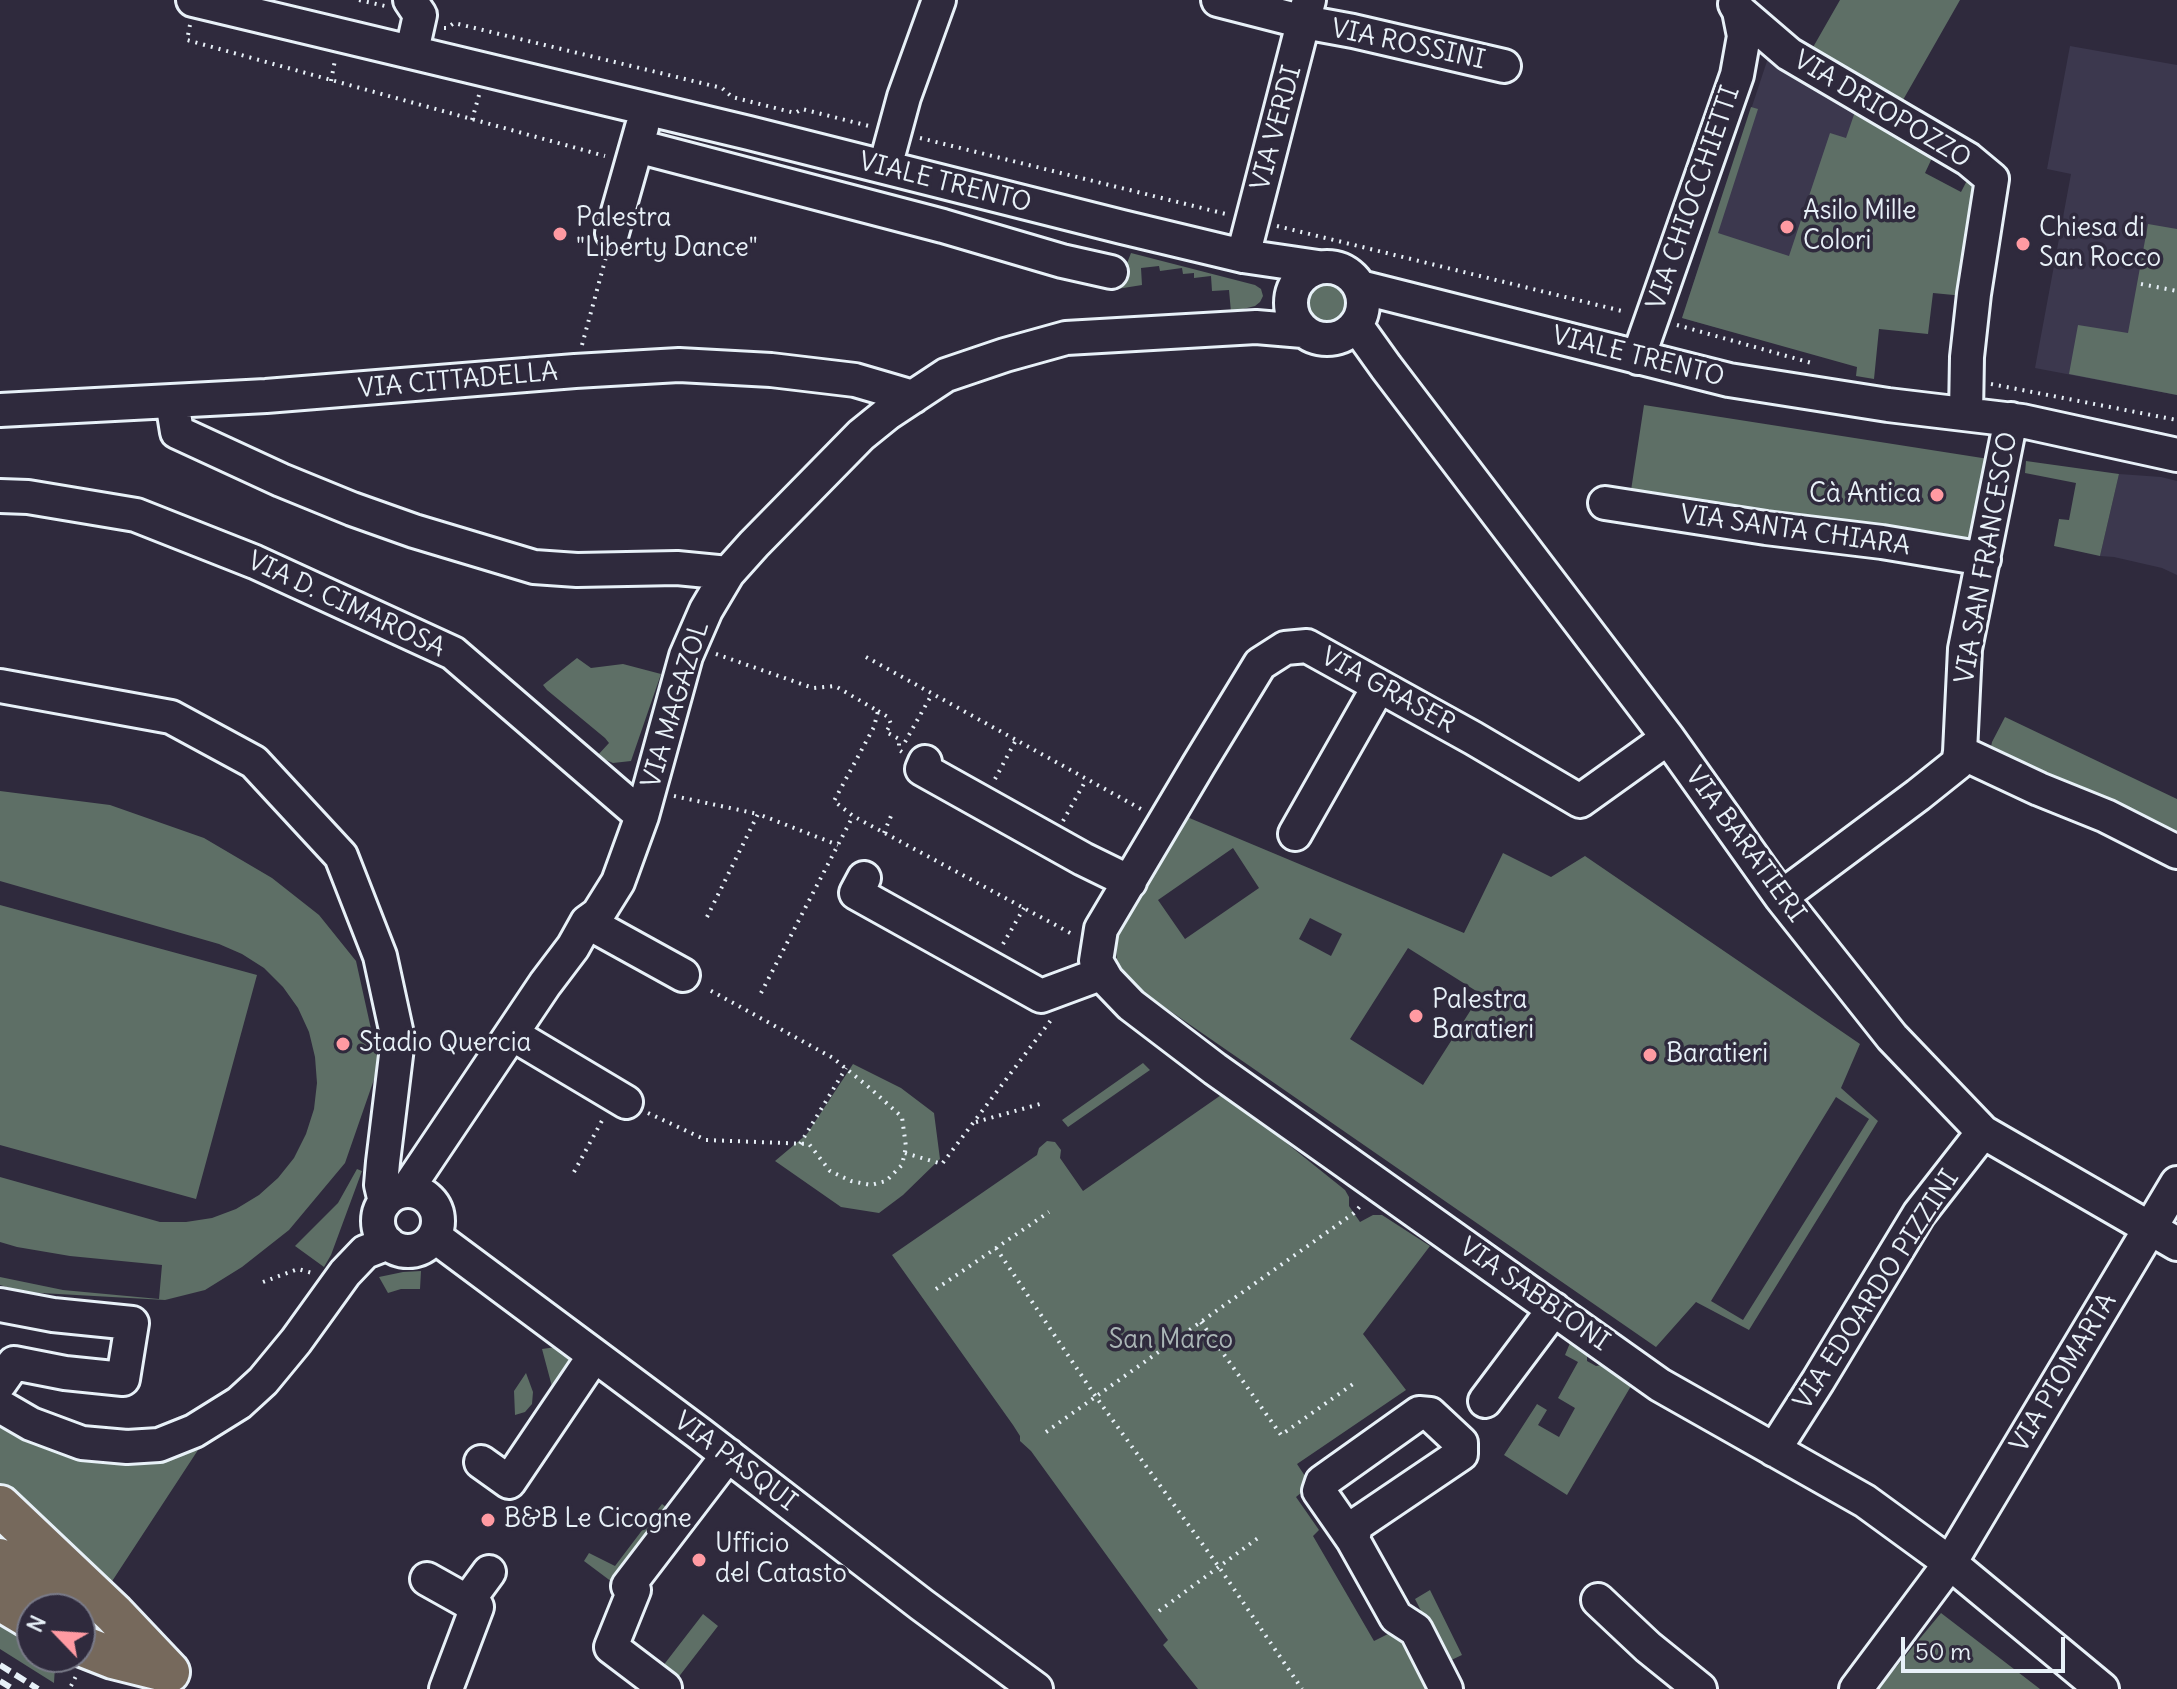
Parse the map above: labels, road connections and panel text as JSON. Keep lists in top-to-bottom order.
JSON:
{
  "streets": {
    "street": [
      "VIA ROSSINI",
      "VIA DRIOPOZZO",
      "VIA VERDI",
      "VIALE TRENTO",
      "VIA CHIOCCHIETTI",
      "VIA CITTADELLA",
      "VIA SANTA CHIARA",
      "VIA SAN FRANCESCO",
      "VIA D. CIMAROSA",
      "VIA GRASER",
      "VIA MAGAZOL",
      "VIA BARATIERI",
      "VIA EDOARDO PIZZINI",
      "VIA SABBIONI",
      "VIA PIOMARTA",
      "VIA PASQUI"
    ]
  },
  "crossings": [
    ["VIA ROSSINI", "VIA VERDI"],
    ["VIA DRIOPOZZO", "VIALE TRENTO"],
    ["VIA DRIOPOZZO", "VIA CHIOCCHIETTI"],
    ["VIA VERDI", "VIALE TRENTO"],
    ["VIALE TRENTO", "VIA CHIOCCHIETTI"],
    ["VIALE TRENTO", "VIA SAN FRANCESCO"],
    ["VIALE TRENTO", "VIA MAGAZOL"],
    ["VIALE TRENTO", "VIA BARATIERI"],
    ["VIA CITTADELLA", "VIA MAGAZOL"],
    ["VIA SANTA CHIARA", "VIA SAN FRANCESCO"],
    ["VIA D. CIMAROSA", "VIA MAGAZOL"],
    ["VIA GRASER", "VIA BARATIERI"],
    ["VIA GRASER", "VIA SABBIONI"],
    ["VIA MAGAZOL", "VIA BARATIERI"],
    ["VIA MAGAZOL", "VIA PASQUI"],
    ["VIA BARATIERI", "VIA EDOARDO PIZZINI"],
    ["VIA BARATIERI", "VIA PIOMARTA"],
    ["VIA EDOARDO PIZZINI", "VIA SABBIONI"],
    ["VIA SABBIONI", "VIA PIOMARTA"]
  ],
  "parks": ["San Marco"],
  "places": [
    "Asilo Mille Colori",
    "Palestra \"Liberty Dance\"",
    "Chiesa di San Rocco",
    "Cà Antica",
    "Palestra Baratieri",
    "Stadio Quercia",
    "Baratieri",
    "B&B Le Cicogne",
    "Ufficio del Catasto"
  ],
  "scale_bar": "50 m",
  "north": "top left"
}
